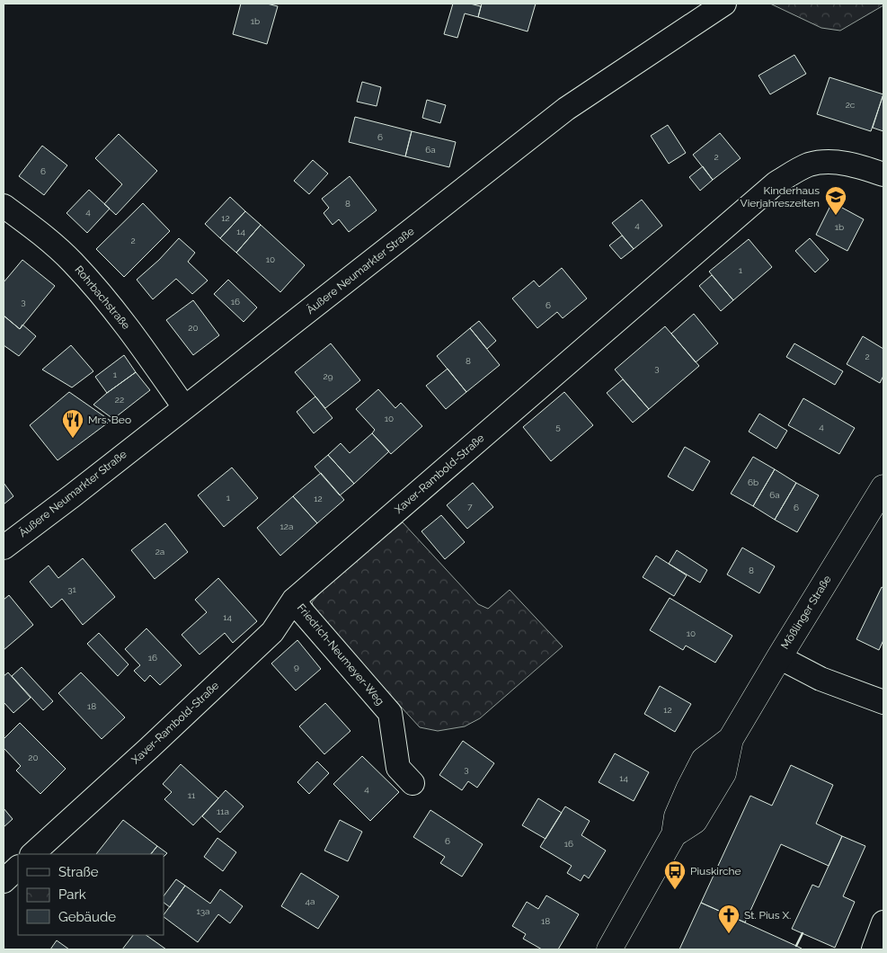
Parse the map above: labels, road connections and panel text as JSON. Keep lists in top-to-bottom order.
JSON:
{
  "streets": {
    "street": [
      "Äußere Neumarkter Straße",
      "Rohrbachstraße",
      "Xaver-Rambold-Straße",
      "Mößlinger Straße",
      "Friedrich-Neumeyer-Weg"
    ]
  },
  "crossings": [
    ["Äußere Neumarkter Straße", "Rohrbachstraße"],
    ["Xaver-Rambold-Straße", "Friedrich-Neumeyer-Weg"]
  ],
  "places": {
    "school or university": ["Kinderhaus Vierjahreszeiten"],
    "restaurant": ["Mrs. Beo"],
    "bus stop": ["Piuskirche"],
    "church": ["St. Pius X."]
  },
  "house_numbers": [
    "1b",
    "2c",
    "6",
    "6a",
    "2",
    "6",
    "8",
    "4",
    "12",
    "4",
    "1b",
    "14",
    "2",
    "10",
    "1",
    "3",
    "16",
    "6",
    "20",
    "2",
    "8",
    "3",
    "1",
    "29",
    "22",
    "10",
    "5",
    "4",
    "6b",
    "6a",
    "1",
    "12",
    "7",
    "6",
    "12a",
    "2a",
    "8",
    "31",
    "14",
    "10",
    "16",
    "9",
    "18",
    "12",
    "20",
    "3",
    "14",
    "4",
    "11",
    "11a",
    "6",
    "16",
    "4a",
    "13a",
    "18"
  ],
  "legend": ["Straße", "Park", "Gebäude"]
}
